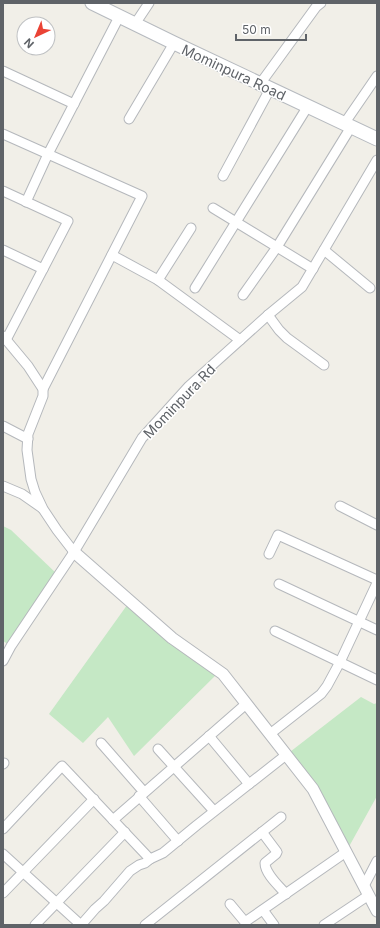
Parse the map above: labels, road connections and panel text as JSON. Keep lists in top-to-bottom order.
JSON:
{
  "streets": {
    "main road": ["Mominpura Road"],
    "street": ["Mominpura Rd"]
  },
  "scale_bar": "50 m",
  "north": "bottom left"
}
